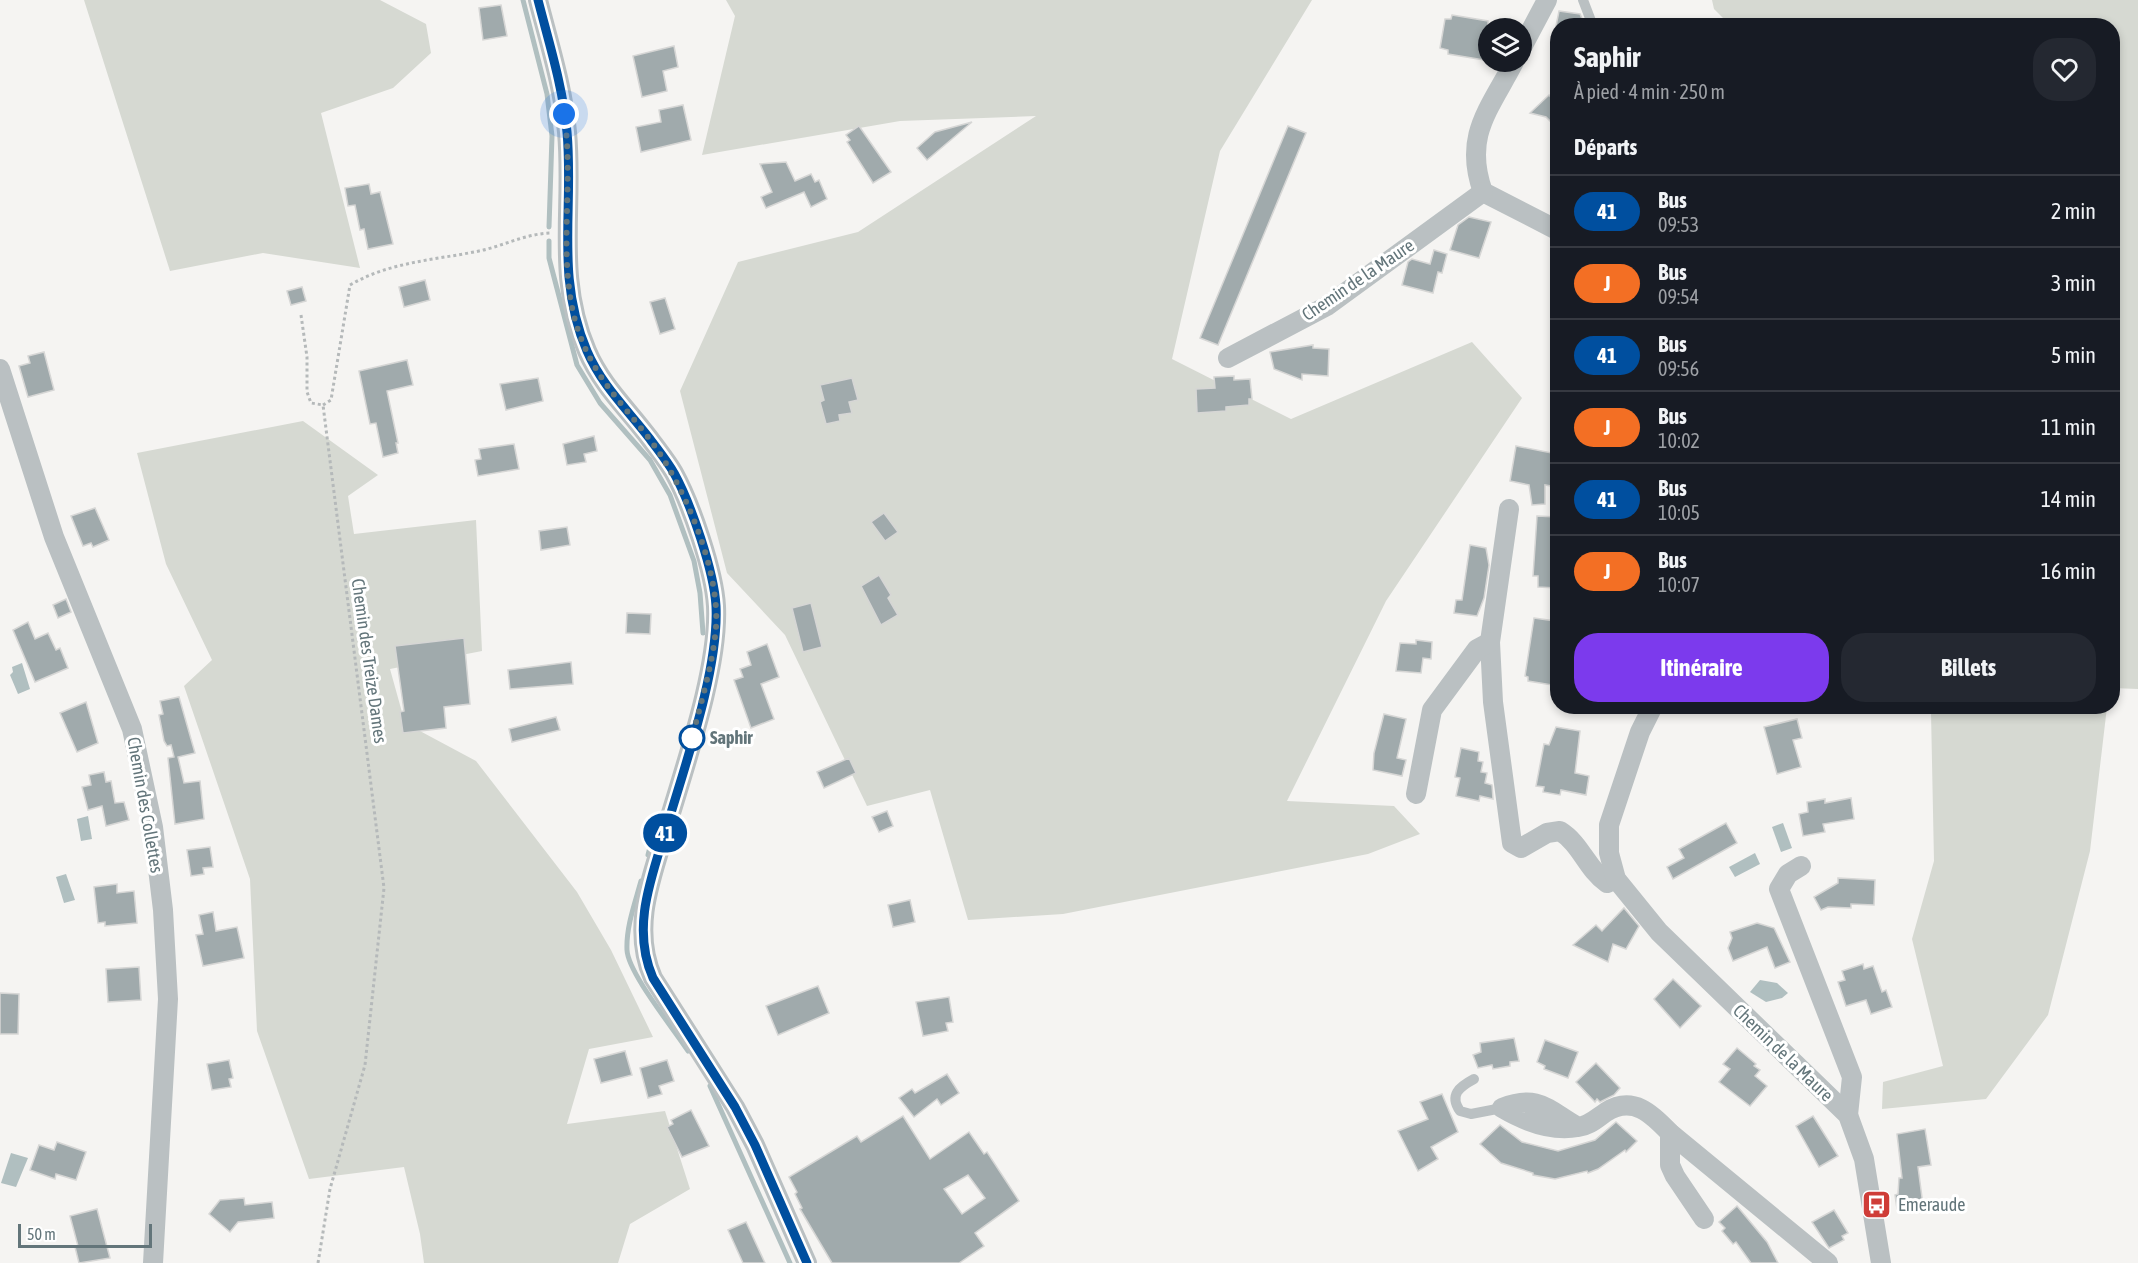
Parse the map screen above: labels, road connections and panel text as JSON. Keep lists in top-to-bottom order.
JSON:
{
  "streets": {
    "street": ["Chemin de la Maure", "Chemin des Collettes"],
    "path": ["Chemin des Treize Dames"]
  },
  "places": {
    "other": ["Saphir"],
    "bus stop": ["Emeraude"]
  },
  "lines": ["bus line 41"],
  "scale_bar": "50 m",
  "page": {
    "on_map": "41",
    "heading": [
      ["Saphir", "À pied · 4 min · 250 m"],
      "Départs"
    ],
    "list": [
      {
        "mark": "41",
        "name": "Bus",
        "note": "09:53",
        "value": "2 min"
      },
      {
        "mark": "J",
        "name": "Bus",
        "note": "09:54",
        "value": "3 min"
      },
      {
        "mark": "41",
        "name": "Bus",
        "note": "09:56",
        "value": "5 min"
      },
      {
        "mark": "J",
        "name": "Bus",
        "note": "10:02",
        "value": "11 min"
      },
      {
        "mark": "41",
        "name": "Bus",
        "note": "10:05",
        "value": "14 min"
      },
      {
        "mark": "J",
        "name": "Bus",
        "note": "10:07",
        "value": "16 min"
      }
    ],
    "buttons": ["Itinéraire", "Billets"],
    "scale": "50 m"
  }
}
